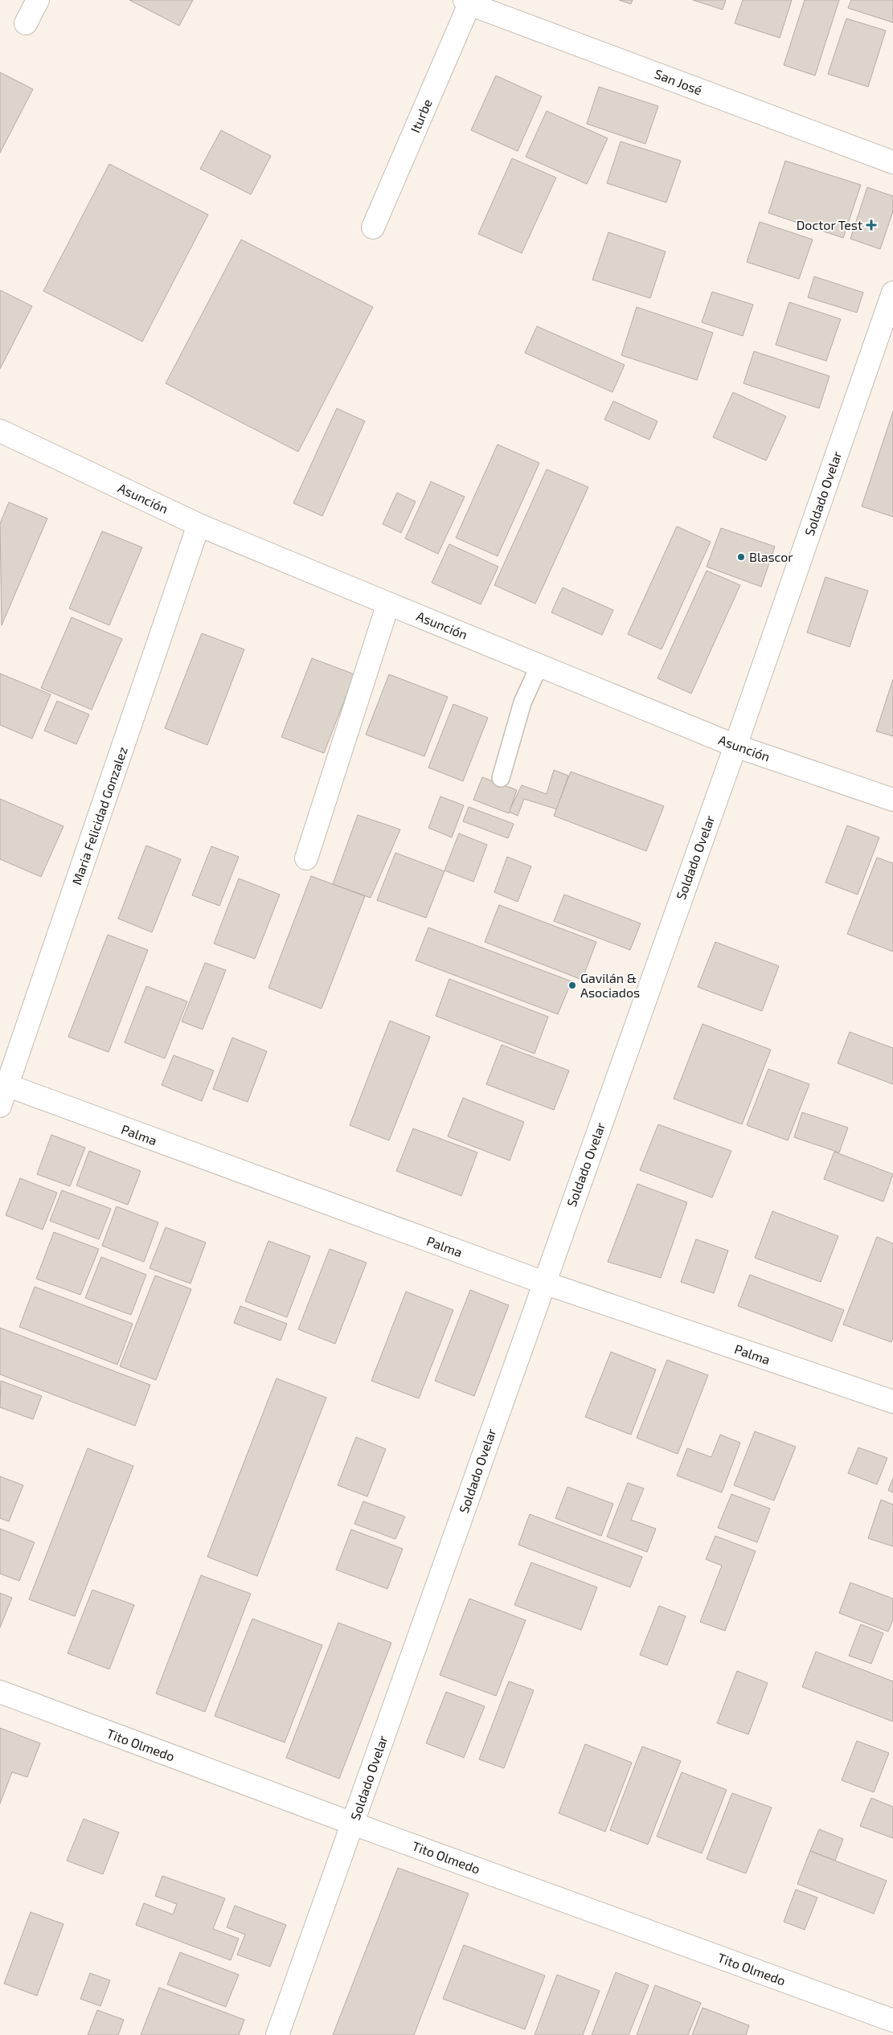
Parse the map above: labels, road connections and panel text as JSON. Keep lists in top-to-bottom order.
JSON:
{
  "streets": {
    "street": [
      "San José",
      "Iturbe",
      "Soldado Ovelar",
      "Asunción",
      "Maria Felicidad Gonzalez",
      "Palma",
      "Tito Olmedo"
    ]
  },
  "crossings": [
    ["San José", "Iturbe"],
    ["Soldado Ovelar", "Asunción"],
    ["Soldado Ovelar", "Palma"],
    ["Soldado Ovelar", "Tito Olmedo"],
    ["Asunción", "Maria Felicidad Gonzalez"],
    ["Maria Felicidad Gonzalez", "Palma"]
  ],
  "places": {
    "health": ["Doctor Test"],
    "other": ["Blascor", "Gavilán & Asociados"]
  }
}
